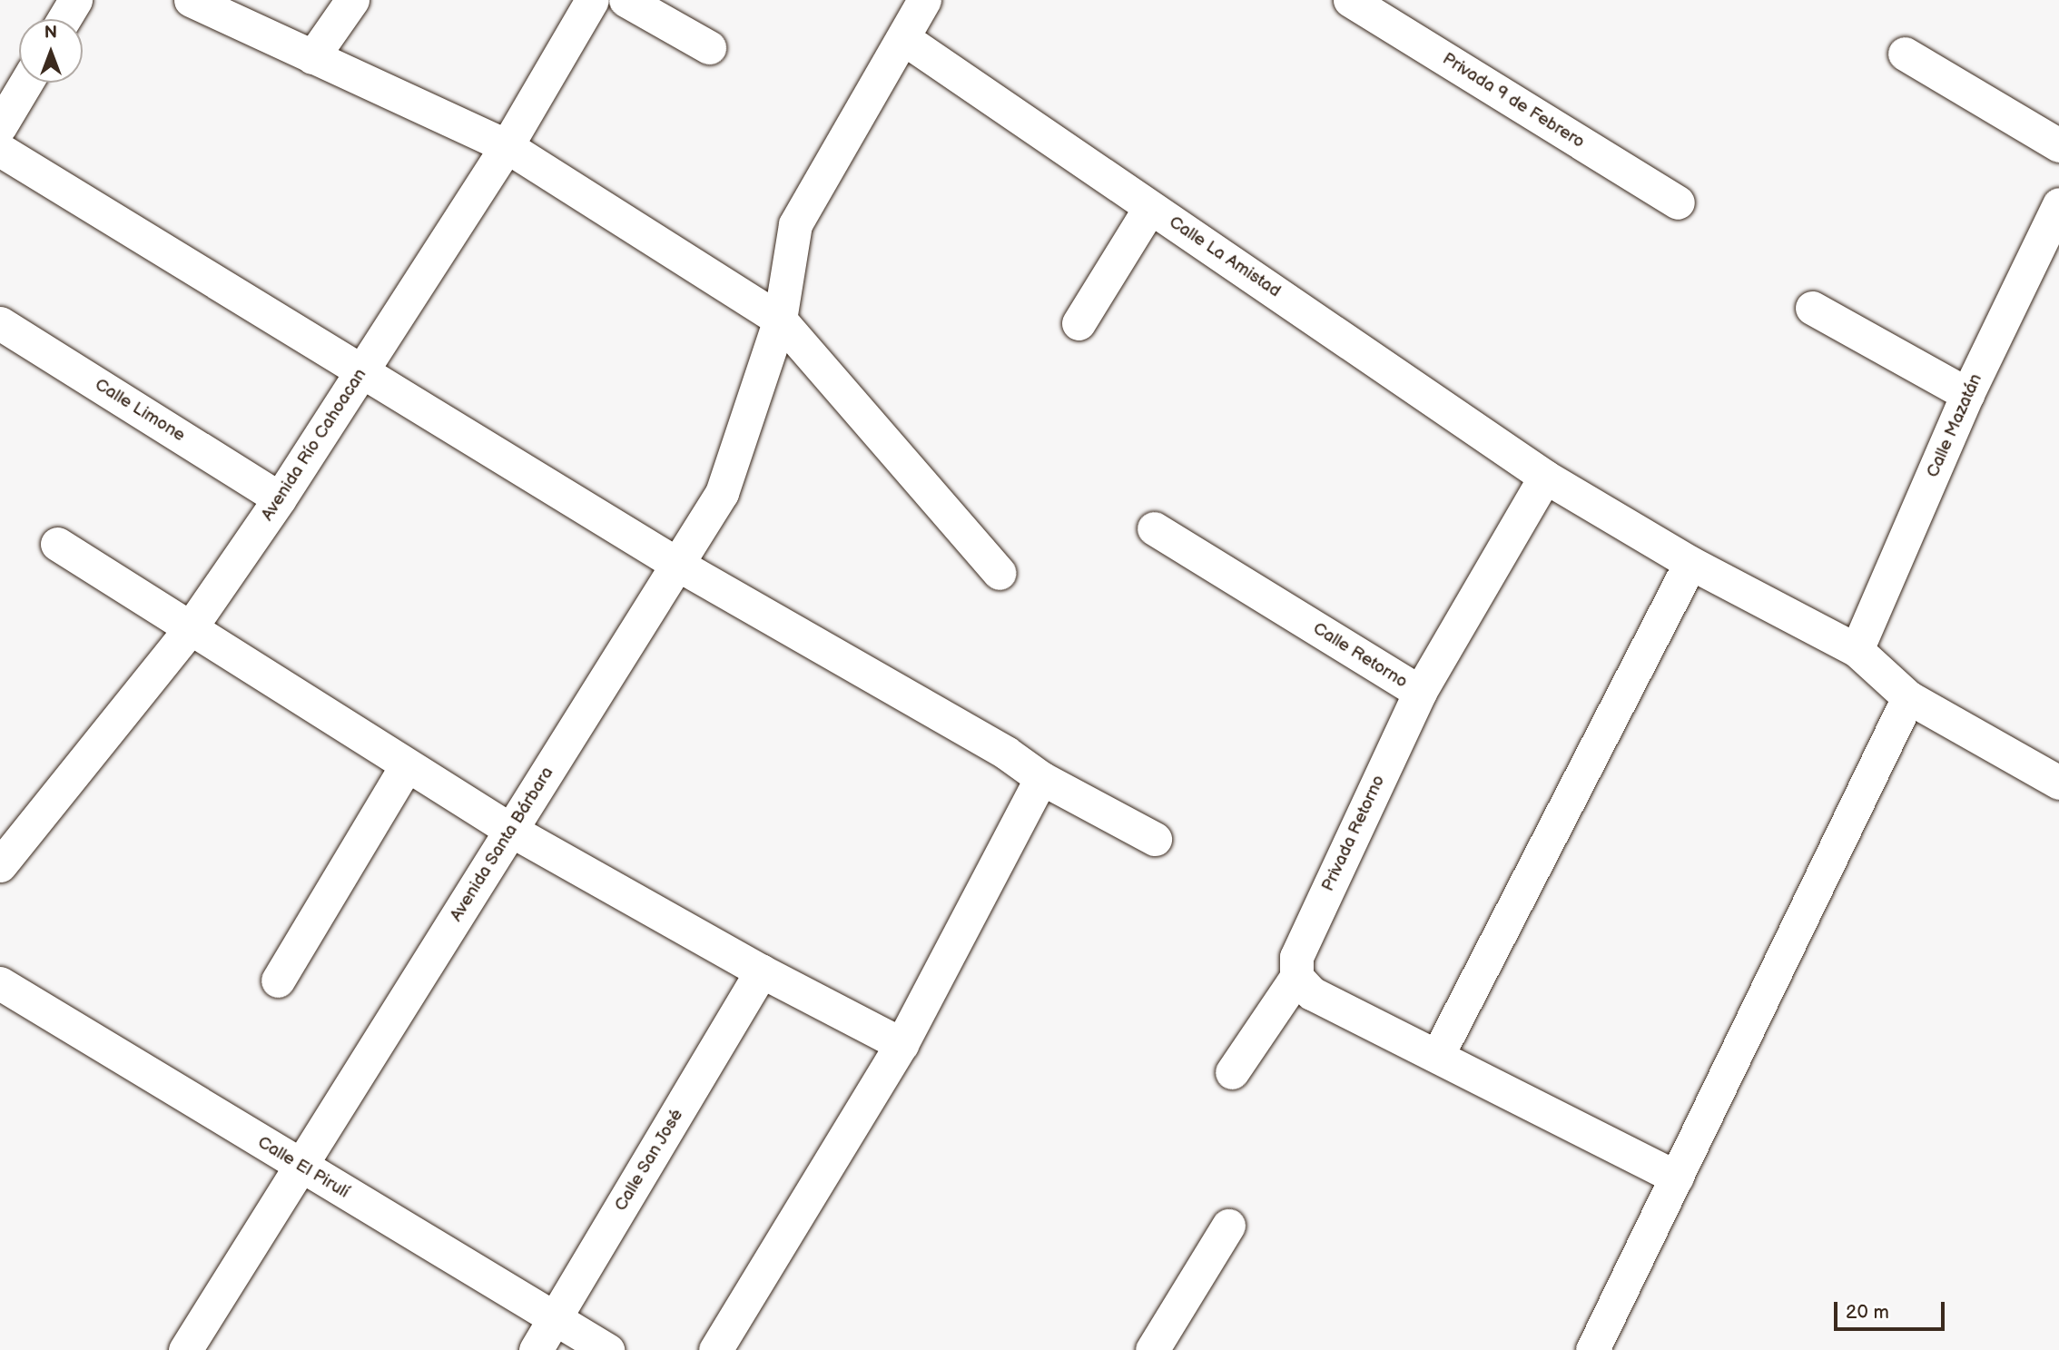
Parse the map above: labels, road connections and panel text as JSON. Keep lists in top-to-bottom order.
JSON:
{
  "streets": {
    "street": [
      "Privada 9 de Febrero",
      "Calle La Amistad",
      "Calle Limone",
      "Calle Mazatán",
      "Avenida Río Cahoacan",
      "Calle Retorno",
      "Privada Retorno",
      "Avenida Santa Bárbara",
      "Calle San José",
      "Calle El Pirulí"
    ]
  },
  "crossings": [
    ["Calle La Amistad", "Calle Mazatán"],
    ["Calle La Amistad", "Calle Retorno"],
    ["Calle La Amistad", "Avenida Santa Bárbara"],
    ["Calle Limone", "Avenida Río Cahoacan"],
    ["Calle Retorno", "Privada Retorno"],
    ["Avenida Santa Bárbara", "Calle El Pirulí"],
    ["Calle San José", "Calle El Pirulí"]
  ],
  "scale_bar": "20 m",
  "north": "top"
}
